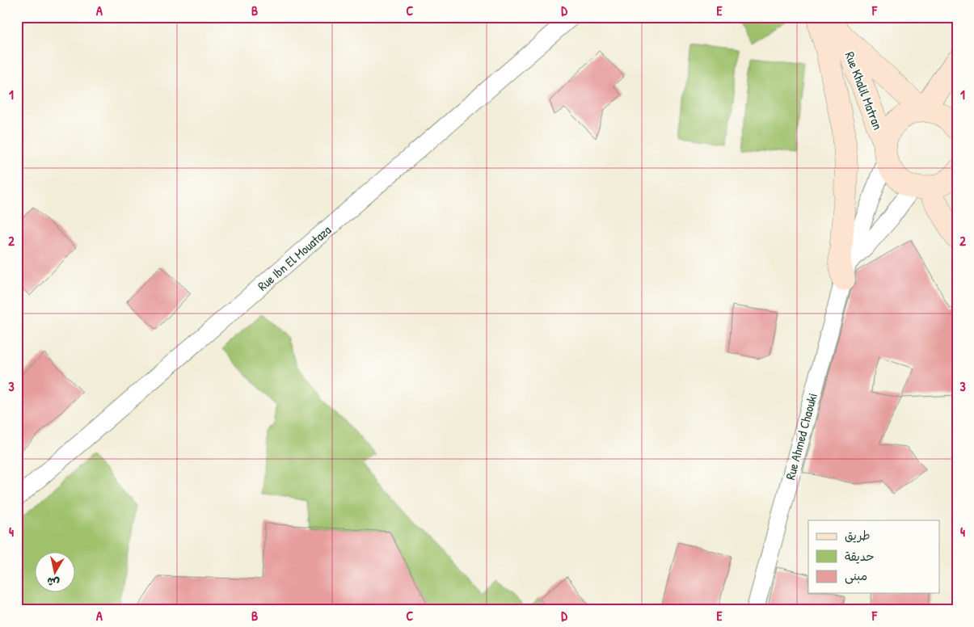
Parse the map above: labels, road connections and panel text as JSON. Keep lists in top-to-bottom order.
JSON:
{
  "streets": {
    "street": ["Rue Khalil Matran", "Rue Ibn El Mouataza", "Rue Ahmed Chaouki"]
  },
  "crossings": [
    ["Rue Khalil Matran", "Rue Ahmed Chaouki"]
  ],
  "legend": ["طريق", "حديقة", "مبنى"],
  "north": "bottom",
  "grid": {
    "columns": [
      "A",
      "B",
      "C",
      "D",
      "E",
      "F"
    ],
    "rows": [
      "1",
      "2",
      "3",
      "4"
    ]
  }
}
